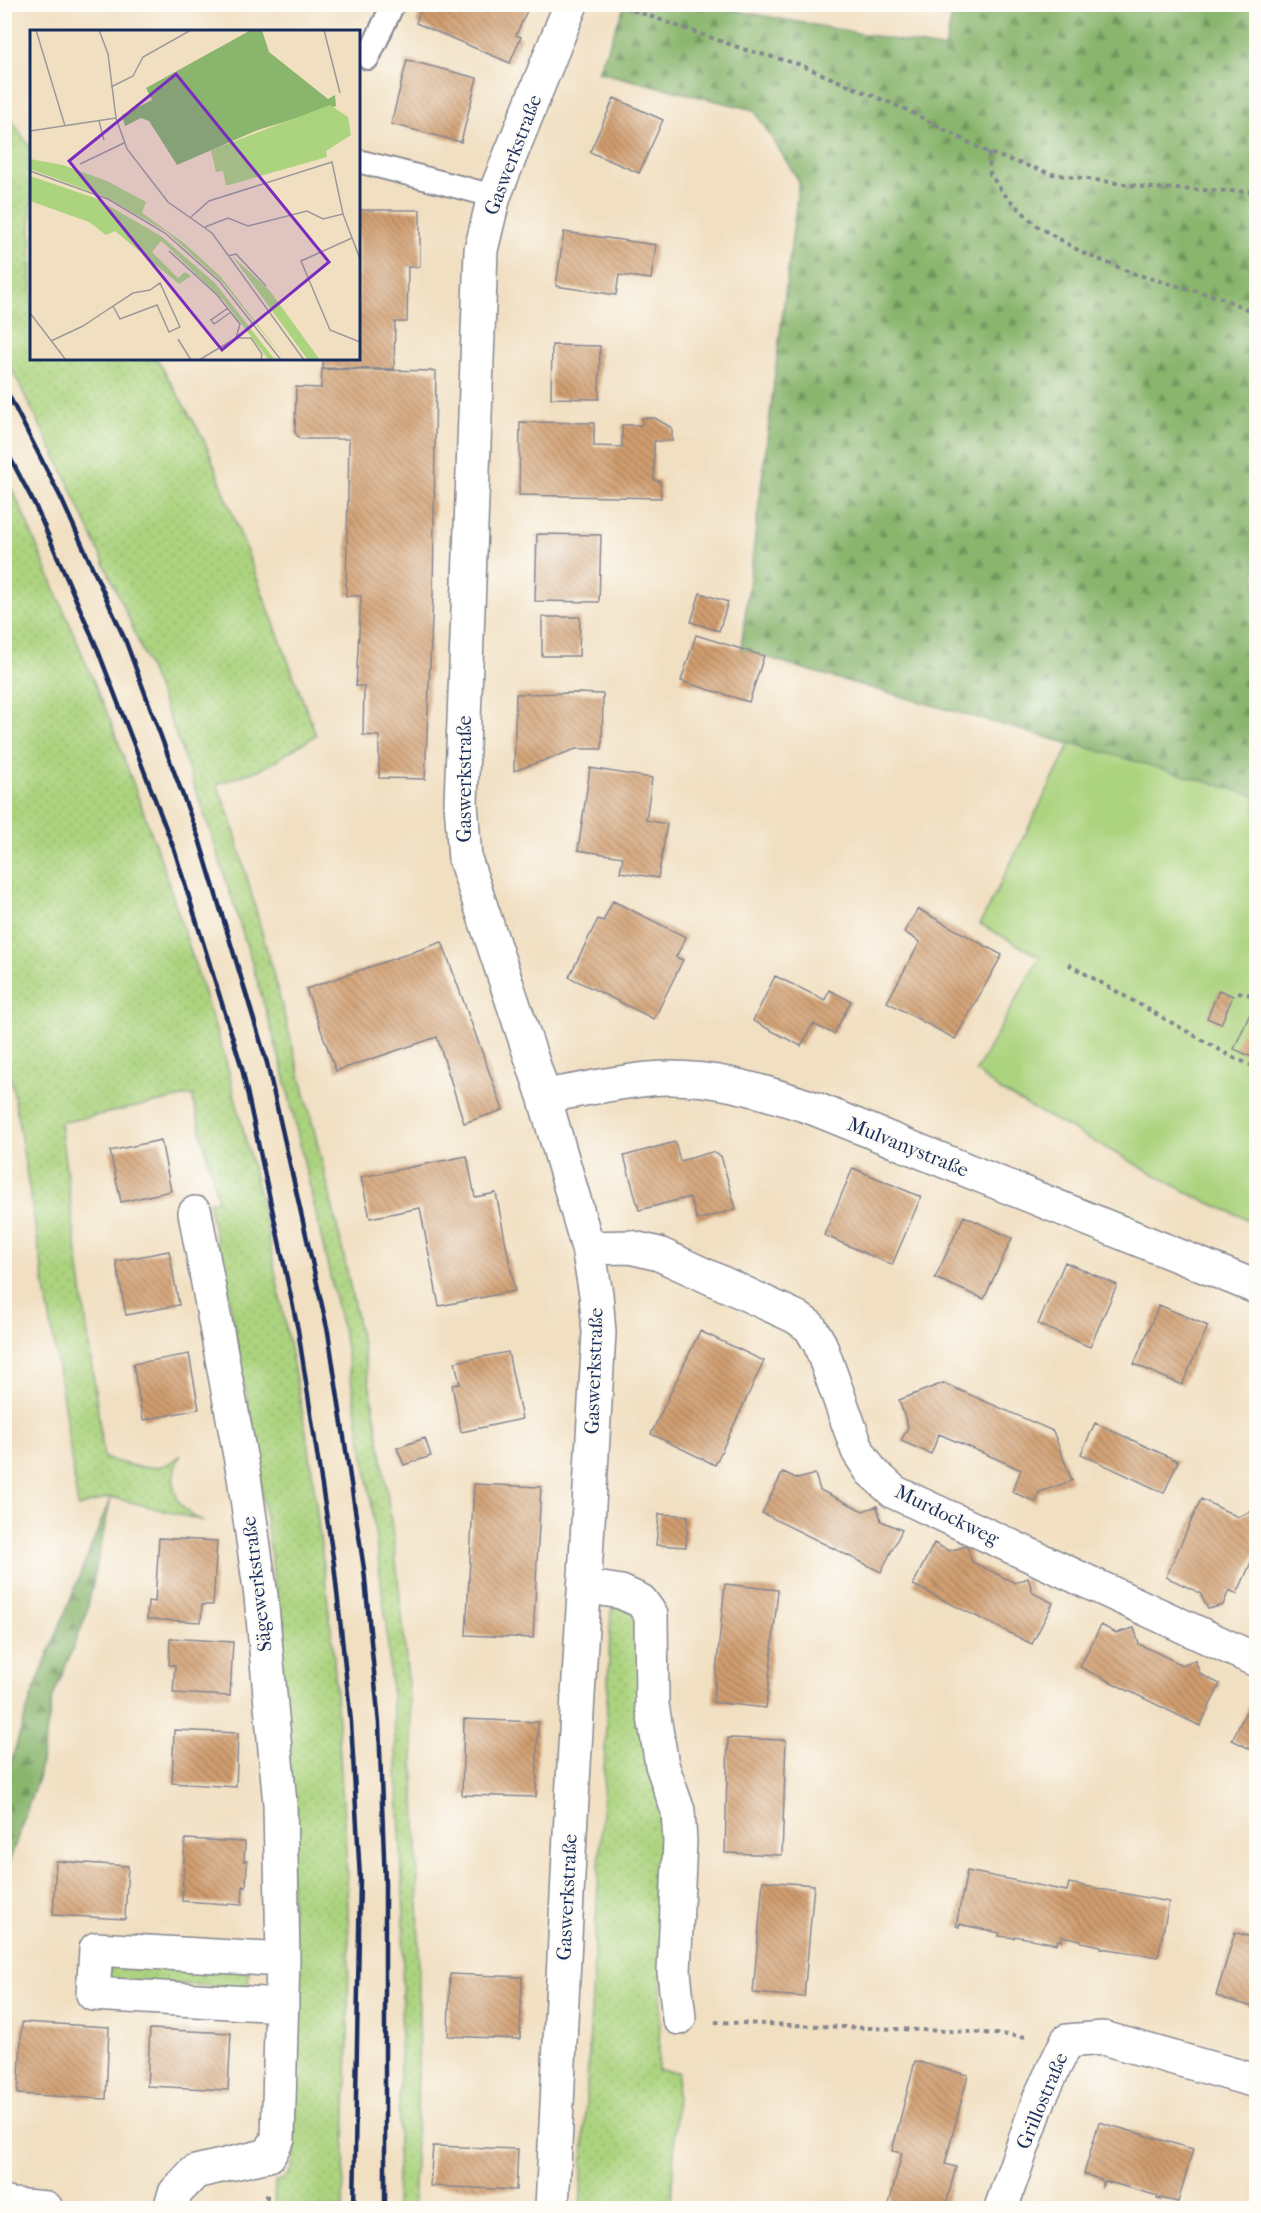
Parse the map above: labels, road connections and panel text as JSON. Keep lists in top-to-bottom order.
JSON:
{
  "streets": {
    "street": [
      "Gaswerkstraße",
      "Mulvanystraße",
      "Murdockweg",
      "Sägewerkstraße",
      "Grillostraße"
    ]
  },
  "crossings": [
    ["Gaswerkstraße", "Mulvanystraße"],
    ["Gaswerkstraße", "Murdockweg"]
  ]
}
